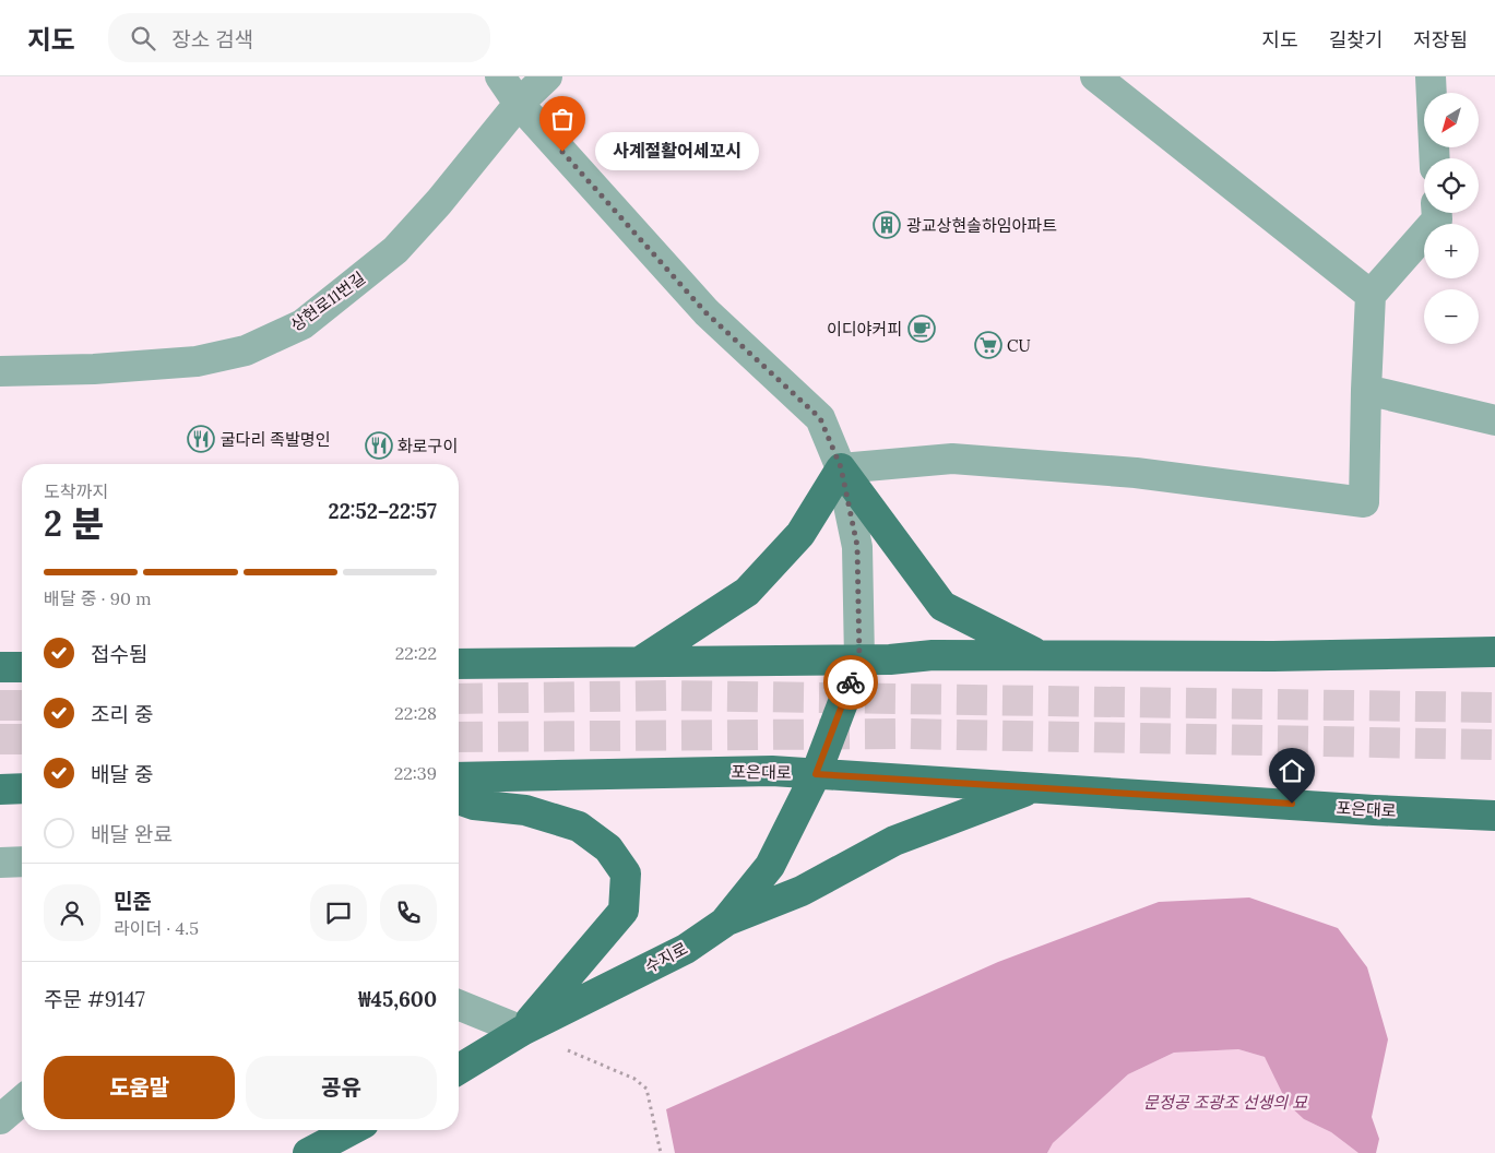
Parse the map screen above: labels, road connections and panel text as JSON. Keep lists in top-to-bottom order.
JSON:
{
  "streets": {
    "main road": ["포은대로", "수지로"],
    "street": ["상현로11번길"]
  },
  "crossings": [
    ["포은대로", "수지로"]
  ],
  "parks": ["문정공 조광조 선생의 묘"],
  "places": {
    "other": ["사계절활어세꼬시"],
    "building": ["광교상현솔하임아파트"],
    "cafe": ["이디야커피"],
    "supermarket": ["CU"],
    "restaurant": ["굴다리 족발명인", "화로구이"]
  },
  "north": "bottom left",
  "page": {
    "header": "지도",
    "search": "장소 검색",
    "nav": ["지도", "길찾기", "저장됨"],
    "map_buttons": ["+", "−"],
    "bubble": "사계절활어세꼬시",
    "heading": ["2 분", "도착까지", "22:52–22:57"],
    "panel": [
      "민준",
      "라이더 · 4.5",
      "주문 #9147",
      "₩45,600"
    ],
    "bar": "배달 중 · 90 m",
    "list": [
      ["접수됨", "22:22"],
      ["조리 중", "22:28"],
      ["배달 중", "22:39"],
      "배달 완료"
    ],
    "buttons": ["도움말", "공유"]
  }
}
